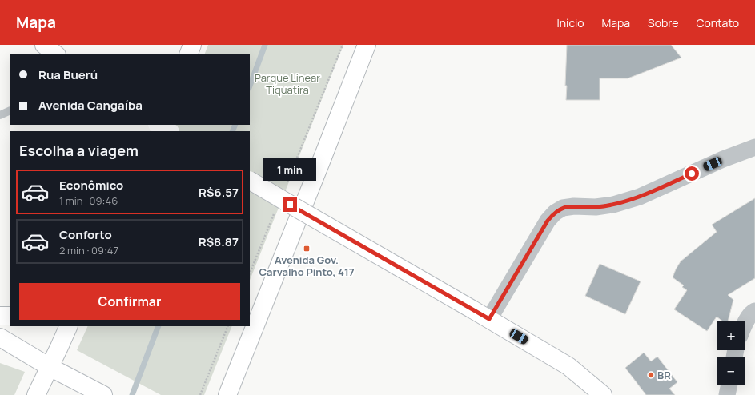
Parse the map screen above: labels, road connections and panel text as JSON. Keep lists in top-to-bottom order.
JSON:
{
  "parks": ["Parque Linear Tiquatira"],
  "places": {
    "transit": ["Avenida Gov. Carvalho Pinto, 417"],
    "other": ["BR"]
  },
  "page": {
    "header": "Mapa",
    "nav": [
      "Início",
      "Mapa",
      "Sobre",
      "Contato"
    ],
    "banner": ["Rua Buerú", "Avenida Cangaíba"],
    "heading": "Escolha a viagem",
    "bubble": "1 min",
    "list": [
      {
        "name": "Econômico",
        "note": "1 min · 09:46",
        "value": "R$6.57"
      },
      {
        "name": "Conforto",
        "note": "2 min · 09:47",
        "value": "R$8.87"
      }
    ],
    "buttons": "Confirmar",
    "map_buttons": ["+", "−"]
  }
}
